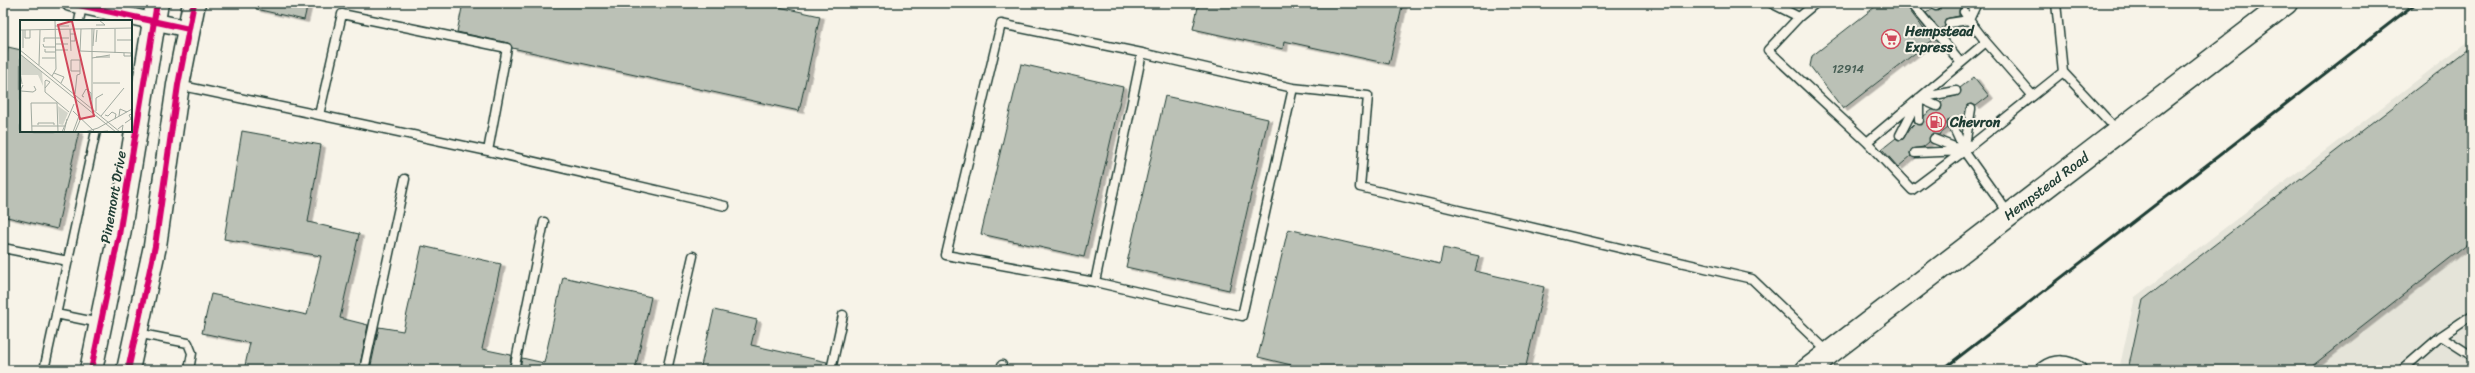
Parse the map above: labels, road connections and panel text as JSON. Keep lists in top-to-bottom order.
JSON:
{
  "streets": {
    "main road": ["Hempstead Road", "Pinemont Drive"]
  },
  "places": {
    "supermarket": ["Hempstead Express"],
    "fuel station": ["Chevron"]
  },
  "house_numbers": ["12914"]
}
